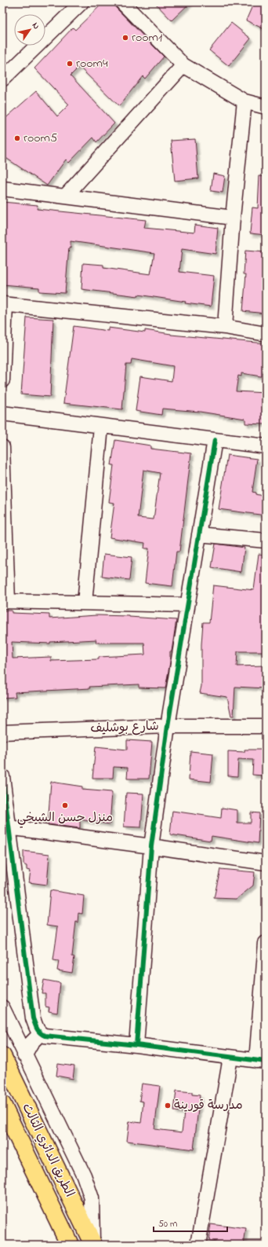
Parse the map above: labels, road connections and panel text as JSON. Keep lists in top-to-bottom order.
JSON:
{
  "streets": {
    "highway": ["الطريق الدائري الثالث"],
    "street": ["شارع بوشليف"]
  },
  "places": [
    "room1",
    "room4",
    "room5",
    "منزل حسن الشيخي",
    "مدرسة قورينة"
  ],
  "scale_bar": "50 m",
  "north": "top right"
}
